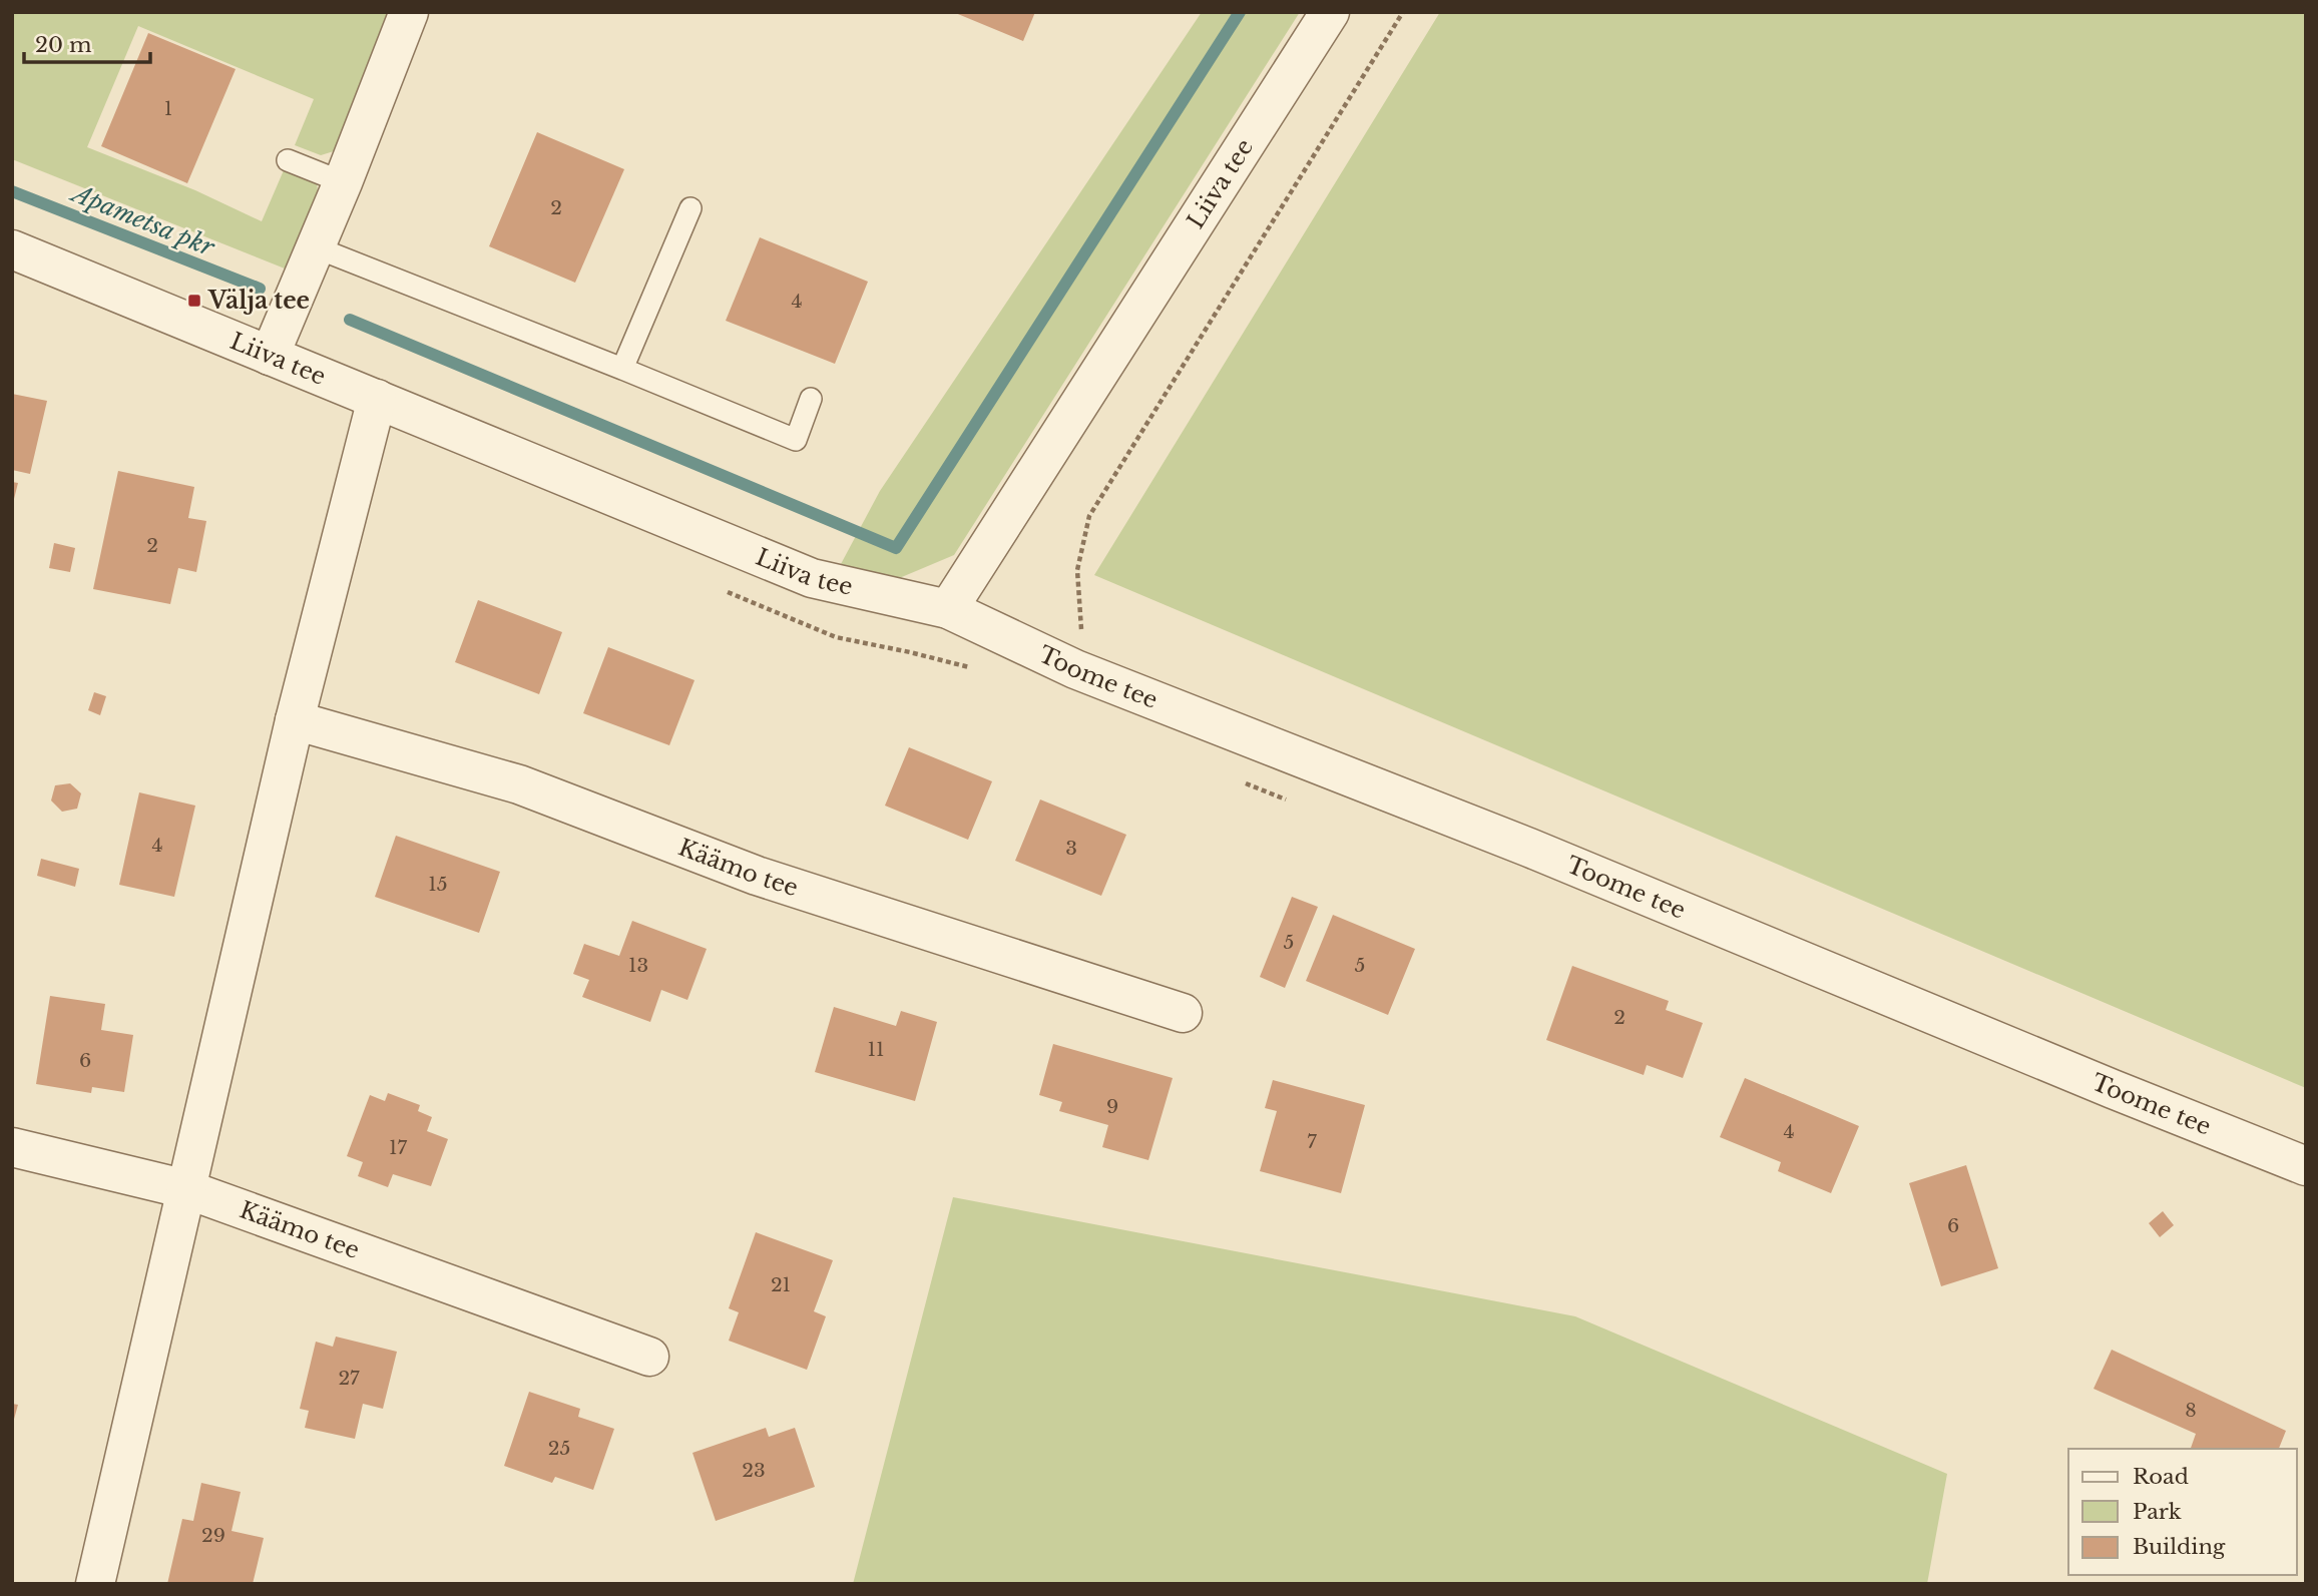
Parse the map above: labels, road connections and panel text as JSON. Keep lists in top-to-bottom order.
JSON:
{
  "streets": {
    "street": ["Liiva tee", "Toome tee", "Käämo tee"]
  },
  "crossings": [
    ["Liiva tee", "Toome tee"]
  ],
  "water": ["Apametsa pkr"],
  "places": {
    "transit": ["Välja tee"]
  },
  "house_numbers": [
    "1",
    "2",
    "4",
    "2",
    "4",
    "3",
    "15",
    "5",
    "13",
    "5",
    "2",
    "11",
    "6",
    "9",
    "4",
    "7",
    "17",
    "6",
    "21",
    "27",
    "8",
    "25",
    "23",
    "29"
  ],
  "legend": ["Road", "Park", "Building"],
  "scale_bar": "20 m"
}
